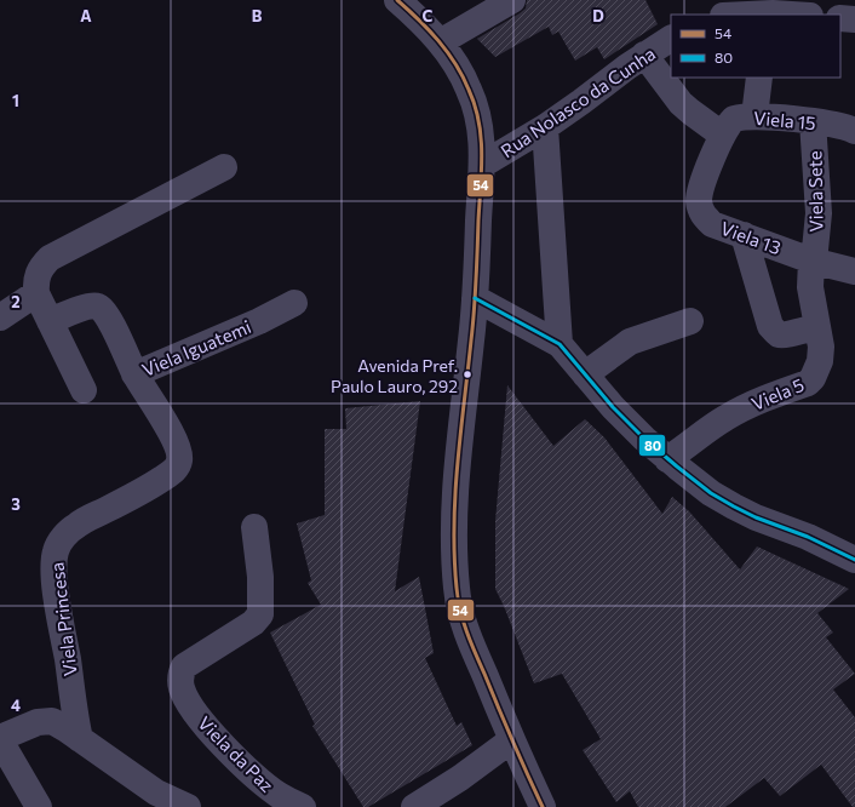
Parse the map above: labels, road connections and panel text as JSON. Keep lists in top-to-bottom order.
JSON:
{
  "streets": {
    "street": [
      "Rua Nolasco da Cunha",
      "Viela 15",
      "Viela Sete",
      "Viela 13",
      "Viela Iguatemi",
      "Viela 5",
      "Viela Princesa",
      "Viela da Paz"
    ]
  },
  "crossings": [
    ["Viela 15", "Viela Sete"],
    ["Viela 15", "Viela 13"],
    ["Viela Sete", "Viela 13"],
    ["Viela Sete", "Viela 5"],
    ["Viela 13", "Viela 5"],
    ["Viela Iguatemi", "Viela Princesa"]
  ],
  "places": ["Avenida Pref. Paulo Lauro, 292"],
  "lines": ["transit line 54", "transit line 80"],
  "legend": ["54", "80"],
  "grid": {
    "columns": [
      "A",
      "B",
      "C",
      "D"
    ],
    "rows": [
      "1",
      "2",
      "3",
      "4"
    ]
  }
}
